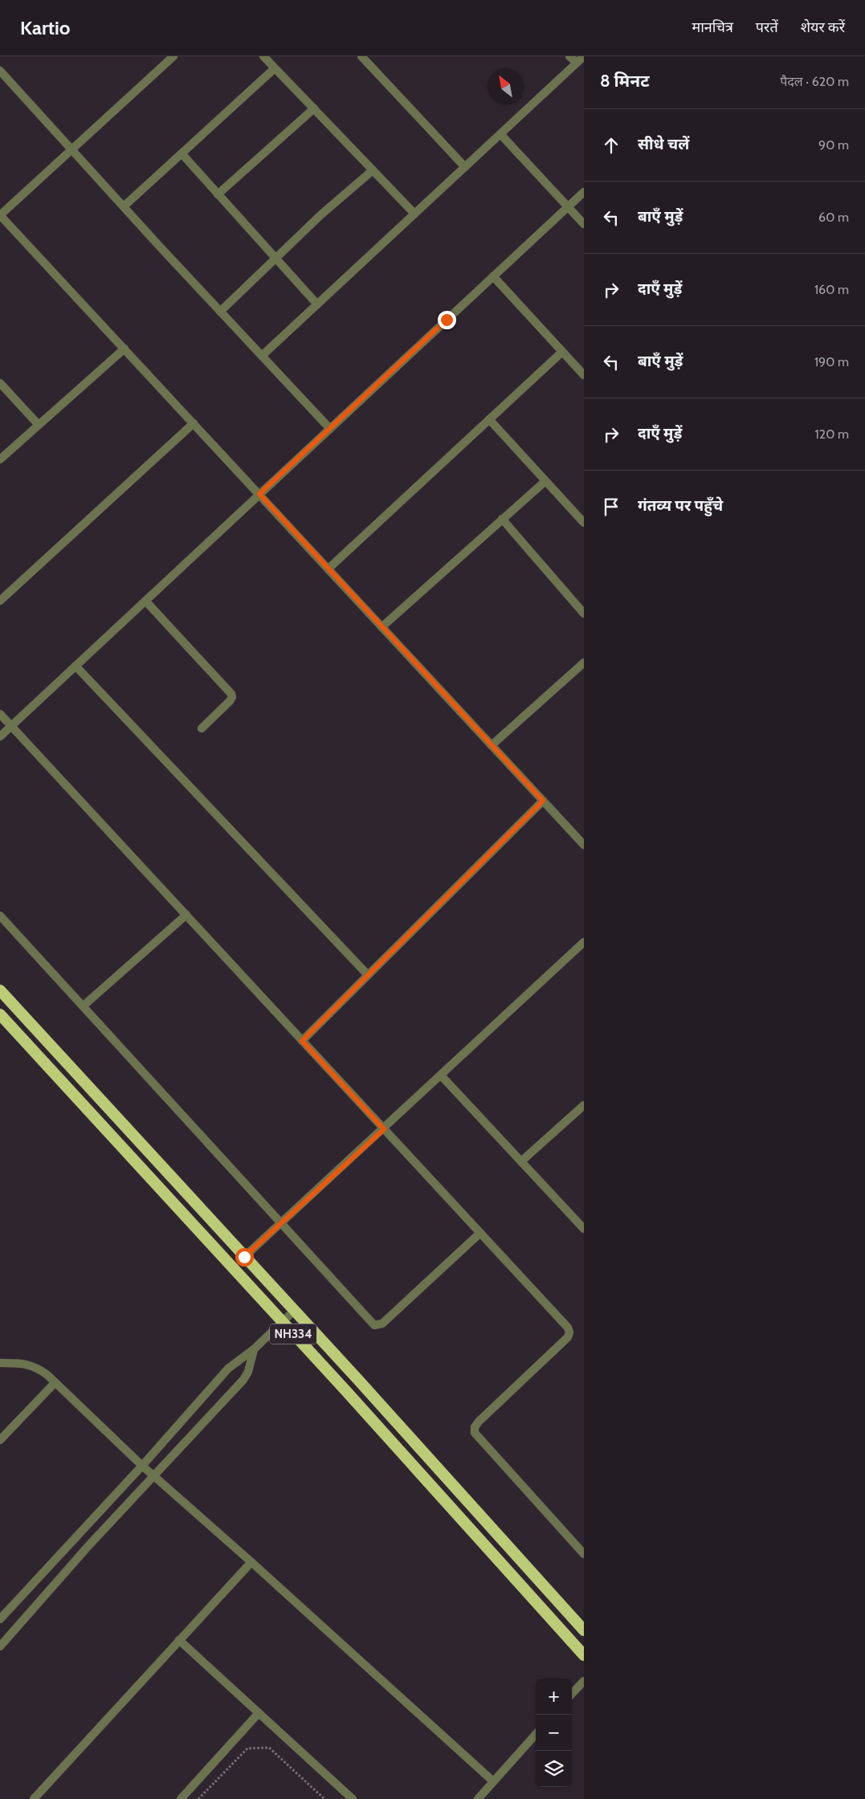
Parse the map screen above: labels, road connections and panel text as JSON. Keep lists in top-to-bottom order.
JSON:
{
  "streets": {
    "highway": ["NH334"]
  },
  "north": "top left",
  "page": {
    "header": "Kartio",
    "nav": ["मानचित्र", "परतें", "शेयर करें"],
    "heading": ["8 मिनट", "पैदल · 620 m"],
    "list": [
      ["सीधे चलें", "90 m"],
      ["बाएँ मुड़ें", "60 m"],
      ["दाएँ मुड़ें", "160 m"],
      ["बाएँ मुड़ें", "190 m"],
      ["दाएँ मुड़ें", "120 m"],
      "गंतव्य पर पहुँचे"
    ],
    "map_buttons": ["+", "−"]
  }
}
